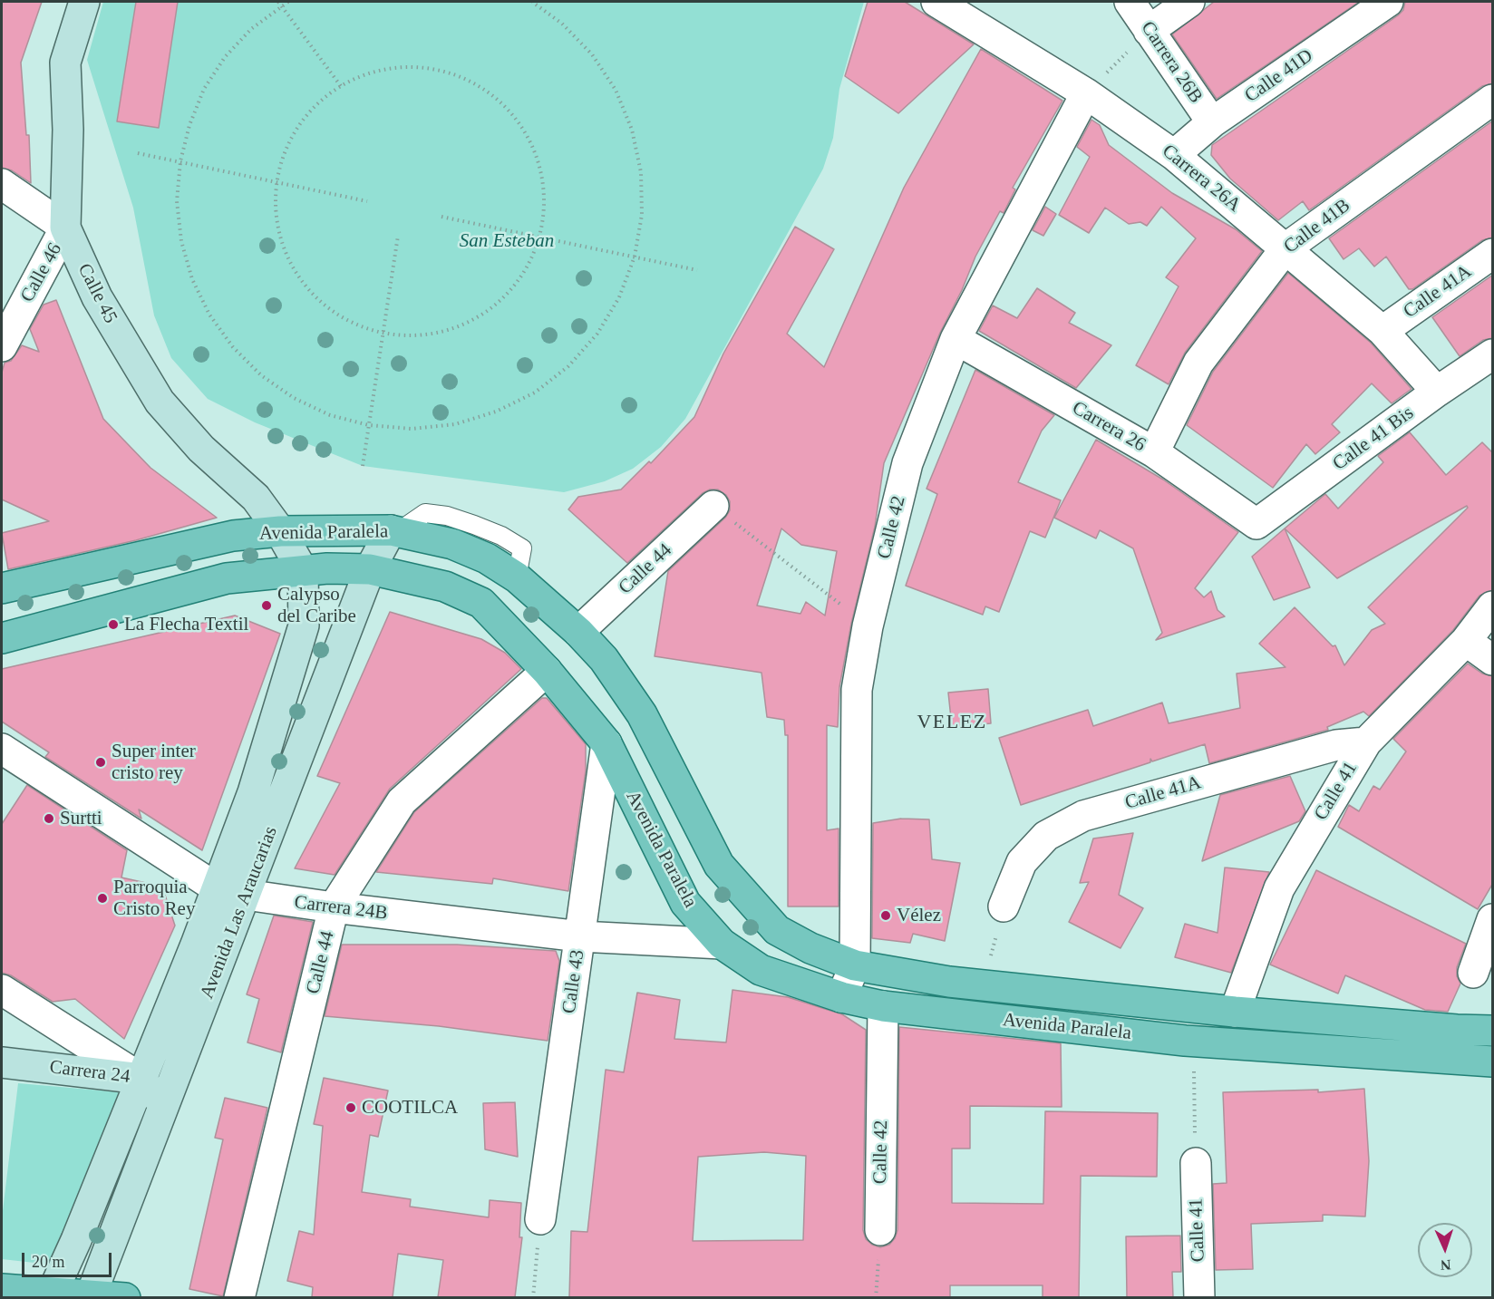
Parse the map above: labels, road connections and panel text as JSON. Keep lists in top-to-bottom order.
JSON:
{
  "streets": {
    "main road": [
      "Calle 45",
      "Avenida Paralela",
      "Avenida Las Araucarias",
      "Carrera 24"
    ],
    "street": [
      "Carrera 26B",
      "Calle 41D",
      "Carrera 26A",
      "Calle 41B",
      "Calle 46",
      "Calle 41A",
      "Carrera 26",
      "Calle 41 Bis",
      "Calle 42",
      "Calle 44",
      "Calle 41",
      "Carrera 24B",
      "Calle 43"
    ]
  },
  "crossings": [
    ["Carrera 26B", "Calle 41D"],
    ["Calle 41D", "Carrera 26A"],
    ["Carrera 26A", "Calle 41B"],
    ["Carrera 26A", "Calle 41A"],
    ["Carrera 26A", "Calle 41 Bis"],
    ["Carrera 26A", "Calle 42"],
    ["Calle 41B", "Carrera 26"],
    ["Calle 46", "Calle 45"],
    ["Calle 41A", "Calle 41"],
    ["Calle 45", "Avenida Paralela"],
    ["Calle 45", "Avenida Las Araucarias"],
    ["Carrera 26", "Calle 41 Bis"],
    ["Carrera 26", "Calle 42"],
    ["Calle 42", "Avenida Paralela"],
    ["Avenida Paralela", "Calle 44"],
    ["Avenida Paralela", "Calle 41"],
    ["Avenida Paralela", "Carrera 24B"],
    ["Avenida Paralela", "Avenida Las Araucarias"],
    ["Avenida Paralela", "Calle 43"],
    ["Calle 44", "Carrera 24B"],
    ["Carrera 24B", "Avenida Las Araucarias"],
    ["Carrera 24B", "Calle 43"],
    ["Avenida Las Araucarias", "Carrera 24"]
  ],
  "districts": ["VELEZ"],
  "parks": ["San Esteban"],
  "places": [
    "Calypso del Caribe",
    "La Flecha Textil",
    "Super inter cristo rey",
    "Surtti",
    "Parroquia Cristo Rey",
    "Vélez",
    "COOTILCA"
  ],
  "scale_bar": "20 m",
  "north": "bottom"
}
